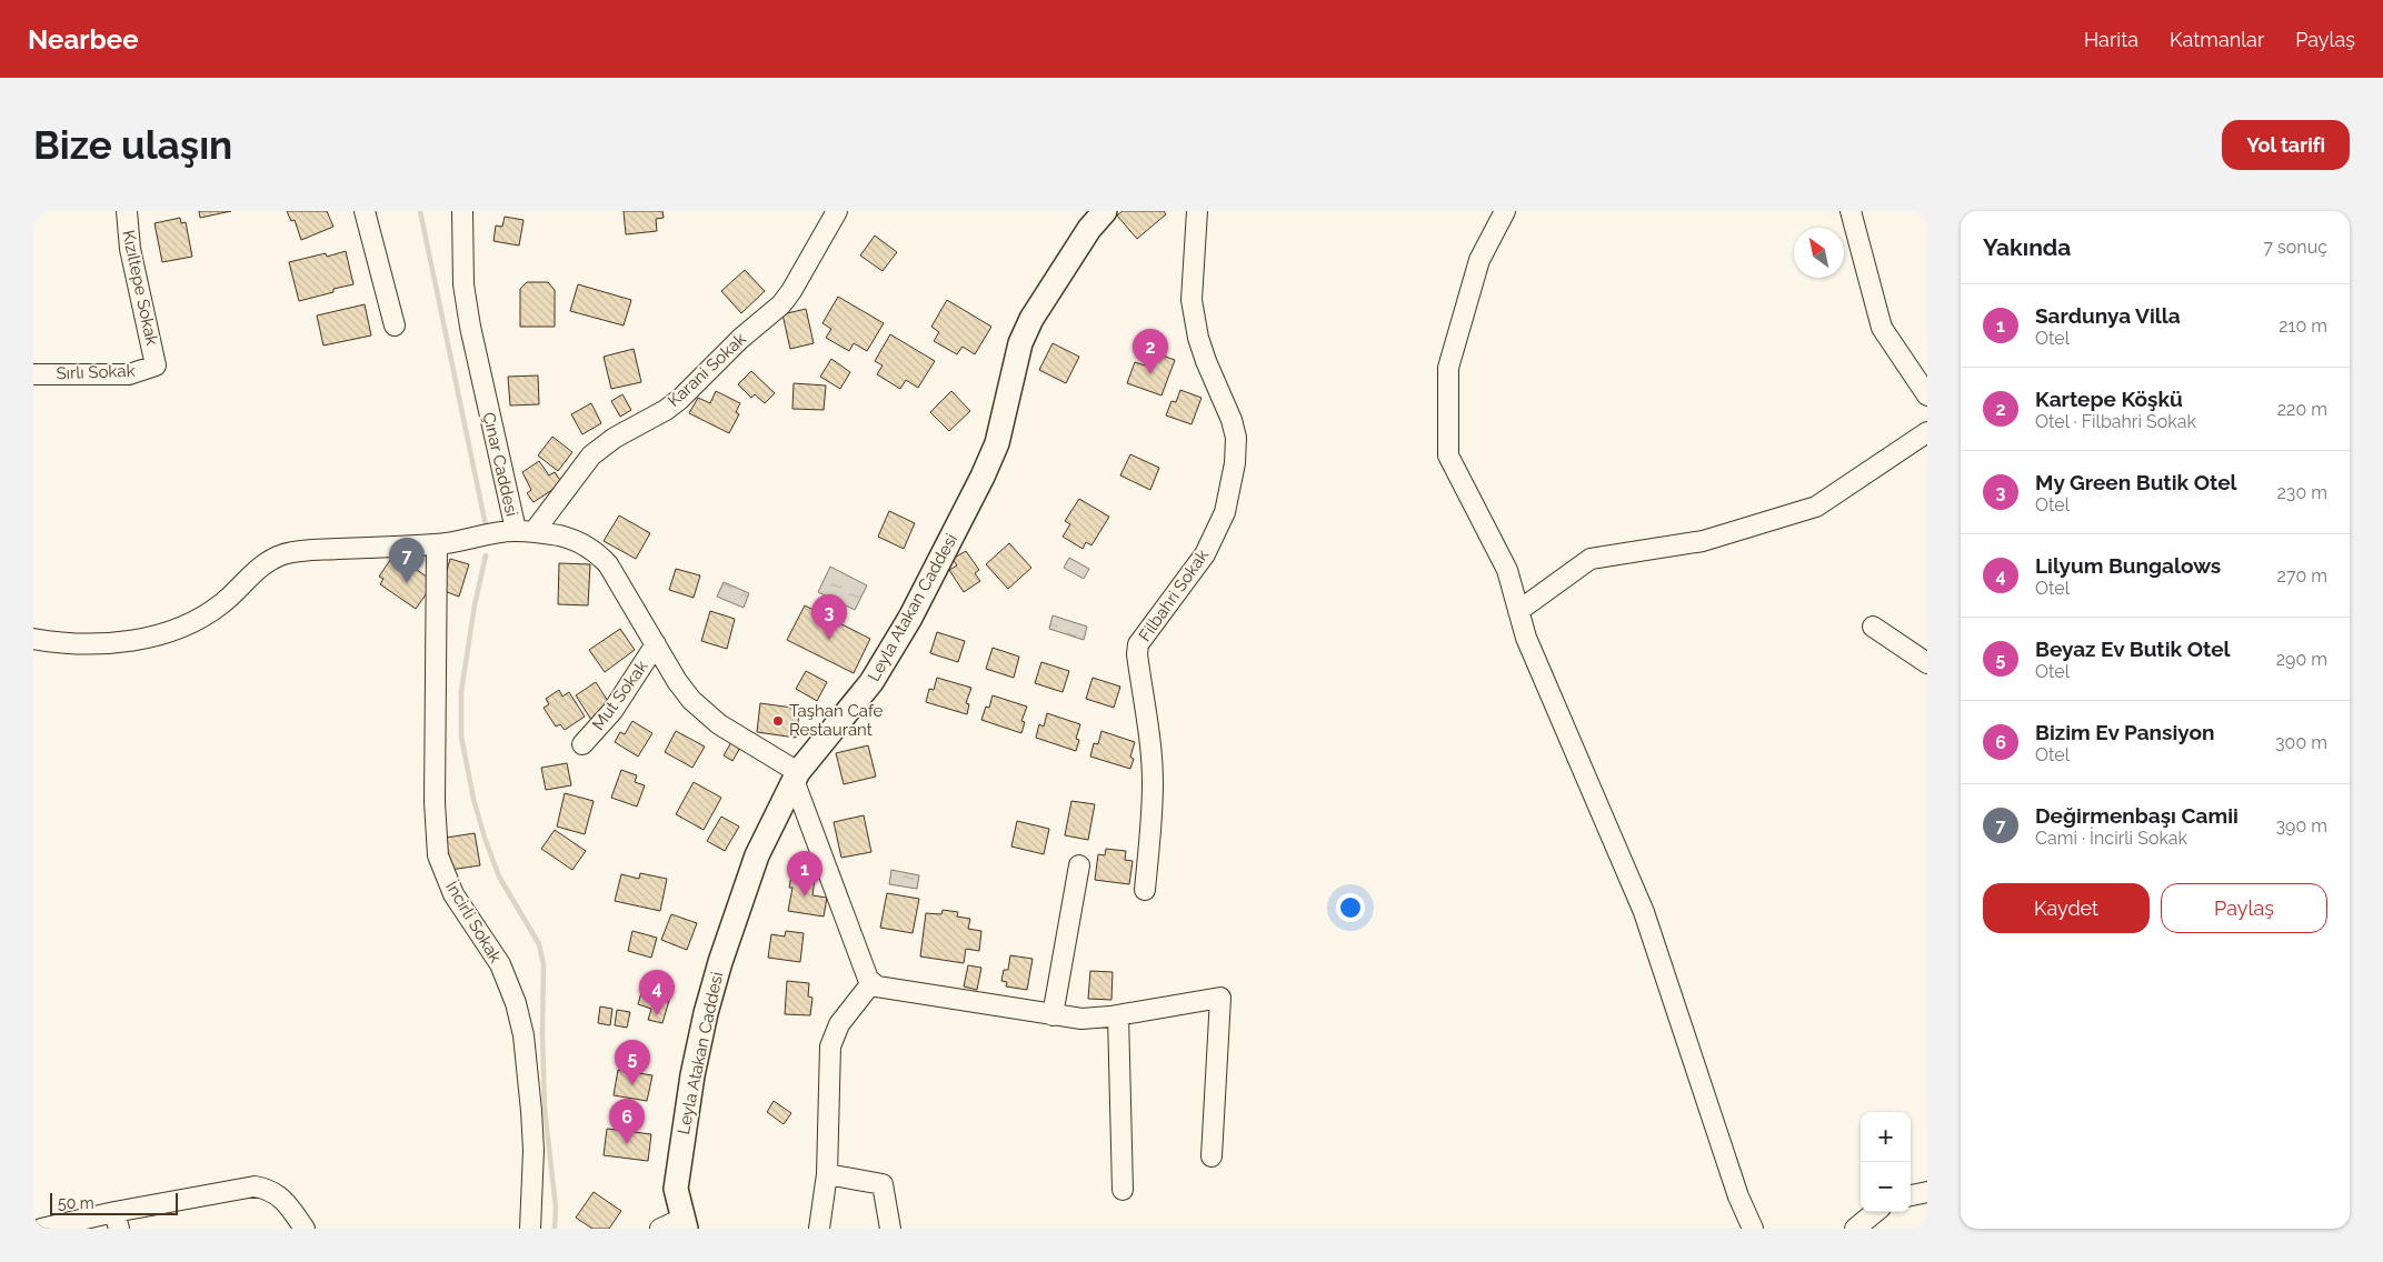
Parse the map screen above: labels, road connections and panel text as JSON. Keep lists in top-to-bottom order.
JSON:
{
  "streets": {
    "main road": ["Leyla Atakan Caddesi"],
    "street": [
      "Kızıltepe Sokak",
      "Karani Sokak",
      "Sırlı Sokak",
      "Çınar Caddesi",
      "Filbahri Sokak",
      "Mut Sokak",
      "İncirli Sokak"
    ]
  },
  "crossings": [
    ["Kızıltepe Sokak", "Sırlı Sokak"],
    ["Karani Sokak", "Çınar Caddesi"],
    ["Çınar Caddesi", "Leyla Atakan Caddesi"],
    ["Çınar Caddesi", "Mut Sokak"]
  ],
  "places": ["Taşhan Cafe Restaurant"],
  "scale_bar": "50 m",
  "north": "top left",
  "page": {
    "header": "Nearbee",
    "nav": ["Harita", "Katmanlar", "Paylaş"],
    "buttons": [
      "Yol tarifi",
      ["Kaydet", "Paylaş"]
    ],
    "title": "Bize ulaşın",
    "heading": ["Yakında", "7 sonuç"],
    "list": [
      {
        "mark": "1",
        "name": "Sardunya Villa",
        "note": "Otel",
        "value": "210 m"
      },
      {
        "mark": "2",
        "name": "Kartepe Köşkü",
        "note": "Otel · Filbahri Sokak",
        "value": "220 m"
      },
      {
        "mark": "3",
        "name": "My Green Butik Otel",
        "note": "Otel",
        "value": "230 m"
      },
      {
        "mark": "4",
        "name": "Lilyum Bungalows",
        "note": "Otel",
        "value": "270 m"
      },
      {
        "mark": "5",
        "name": "Beyaz Ev Butik Otel",
        "note": "Otel",
        "value": "290 m"
      },
      {
        "mark": "6",
        "name": "Bizim Ev Pansiyon",
        "note": "Otel",
        "value": "300 m"
      },
      {
        "mark": "7",
        "name": "Değirmenbaşı Camii",
        "note": "Cami · İncirli Sokak",
        "value": "390 m"
      }
    ],
    "pins": [
      "2",
      "7",
      "3",
      "1",
      "4",
      "5",
      "6"
    ],
    "map_buttons": ["+", "−"],
    "scale": "50 m"
  }
}
